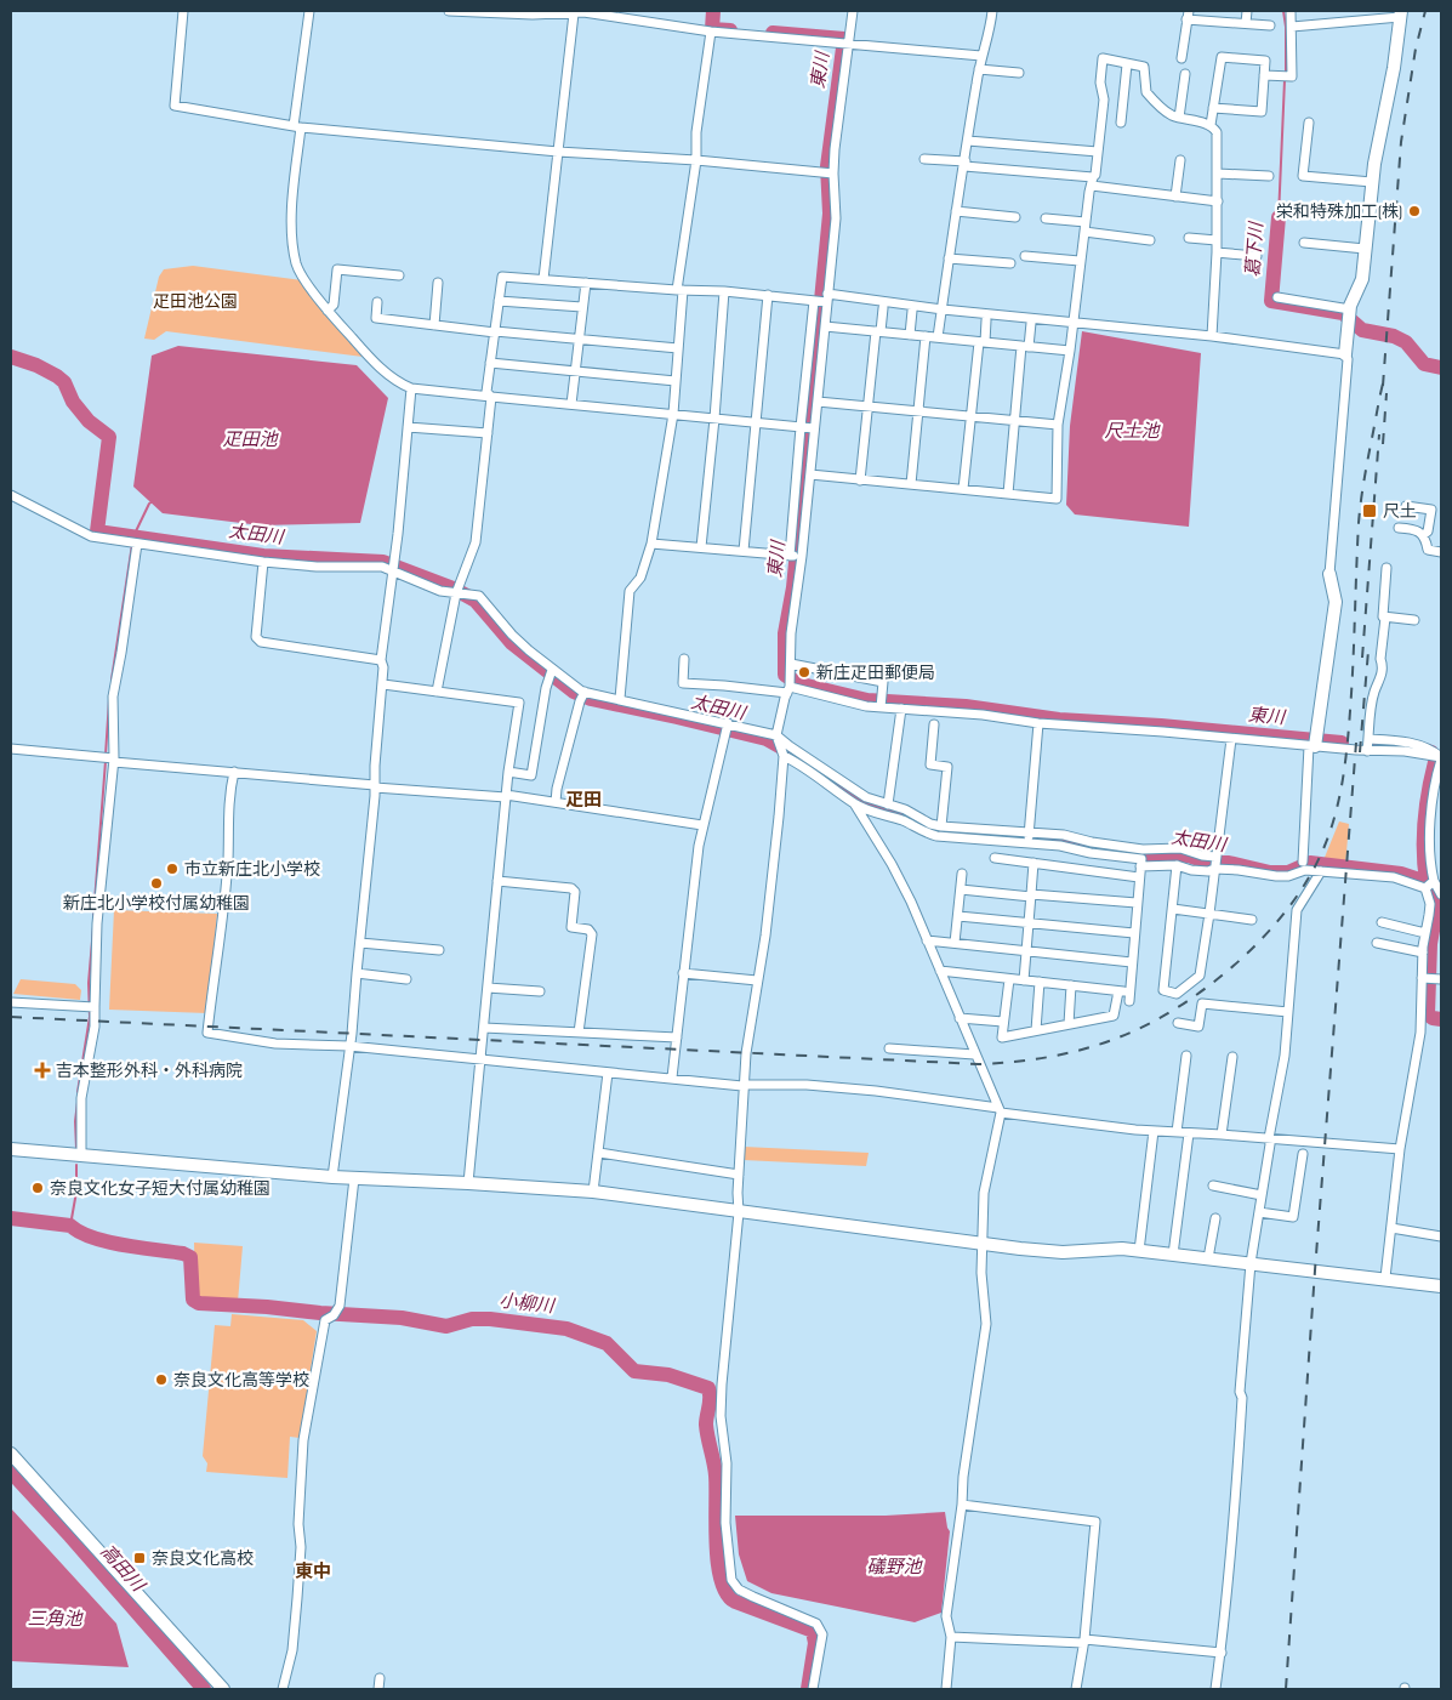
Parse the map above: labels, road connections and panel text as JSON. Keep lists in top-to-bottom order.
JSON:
{
  "districts": ["疋田", "東中"],
  "water": [
    "東川",
    "葛下川",
    "尺土池",
    "疋田池",
    "太田川",
    "小柳川",
    "礒野池",
    "高田川",
    "三角池"
  ],
  "parks": ["疋田池公園"],
  "places": {
    "other": [
      "栄和特殊加工(株)",
      "新庄疋田郵便局",
      "市立新庄北小学校",
      "新庄北小学校付属幼稚園",
      "奈良文化女子短大付属幼稚園",
      "奈良文化高等学校"
    ],
    "transit": ["尺土", "奈良文化高校"],
    "health": ["吉本整形外科・外科病院"]
  }
}
